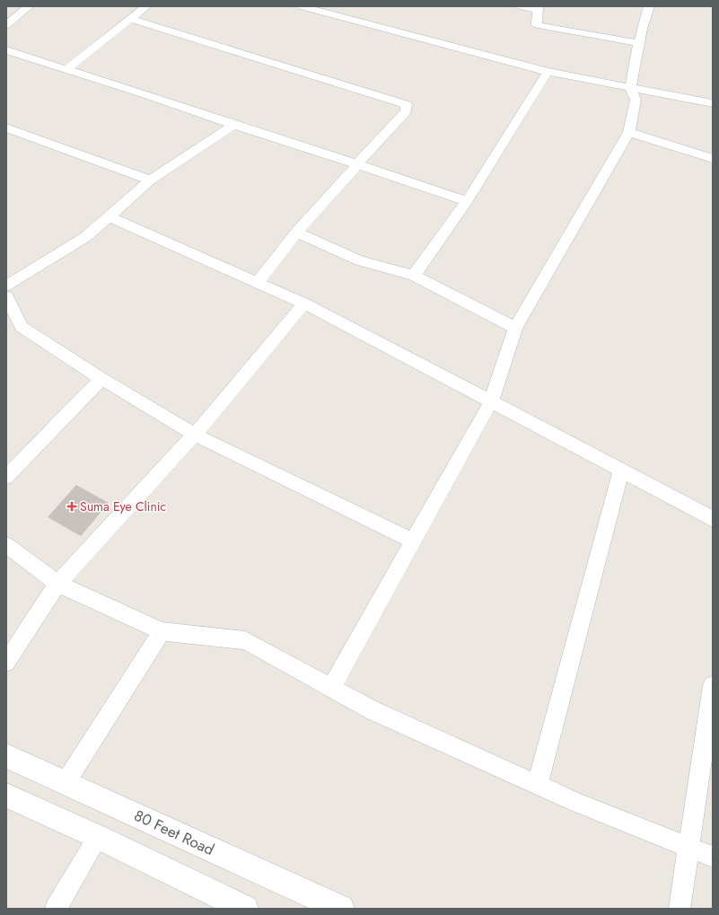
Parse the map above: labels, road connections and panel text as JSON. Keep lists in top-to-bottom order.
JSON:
{
  "streets": {
    "main road": ["80 Feet Road"]
  },
  "places": {
    "health": ["Suma Eye Clinic"]
  }
}
